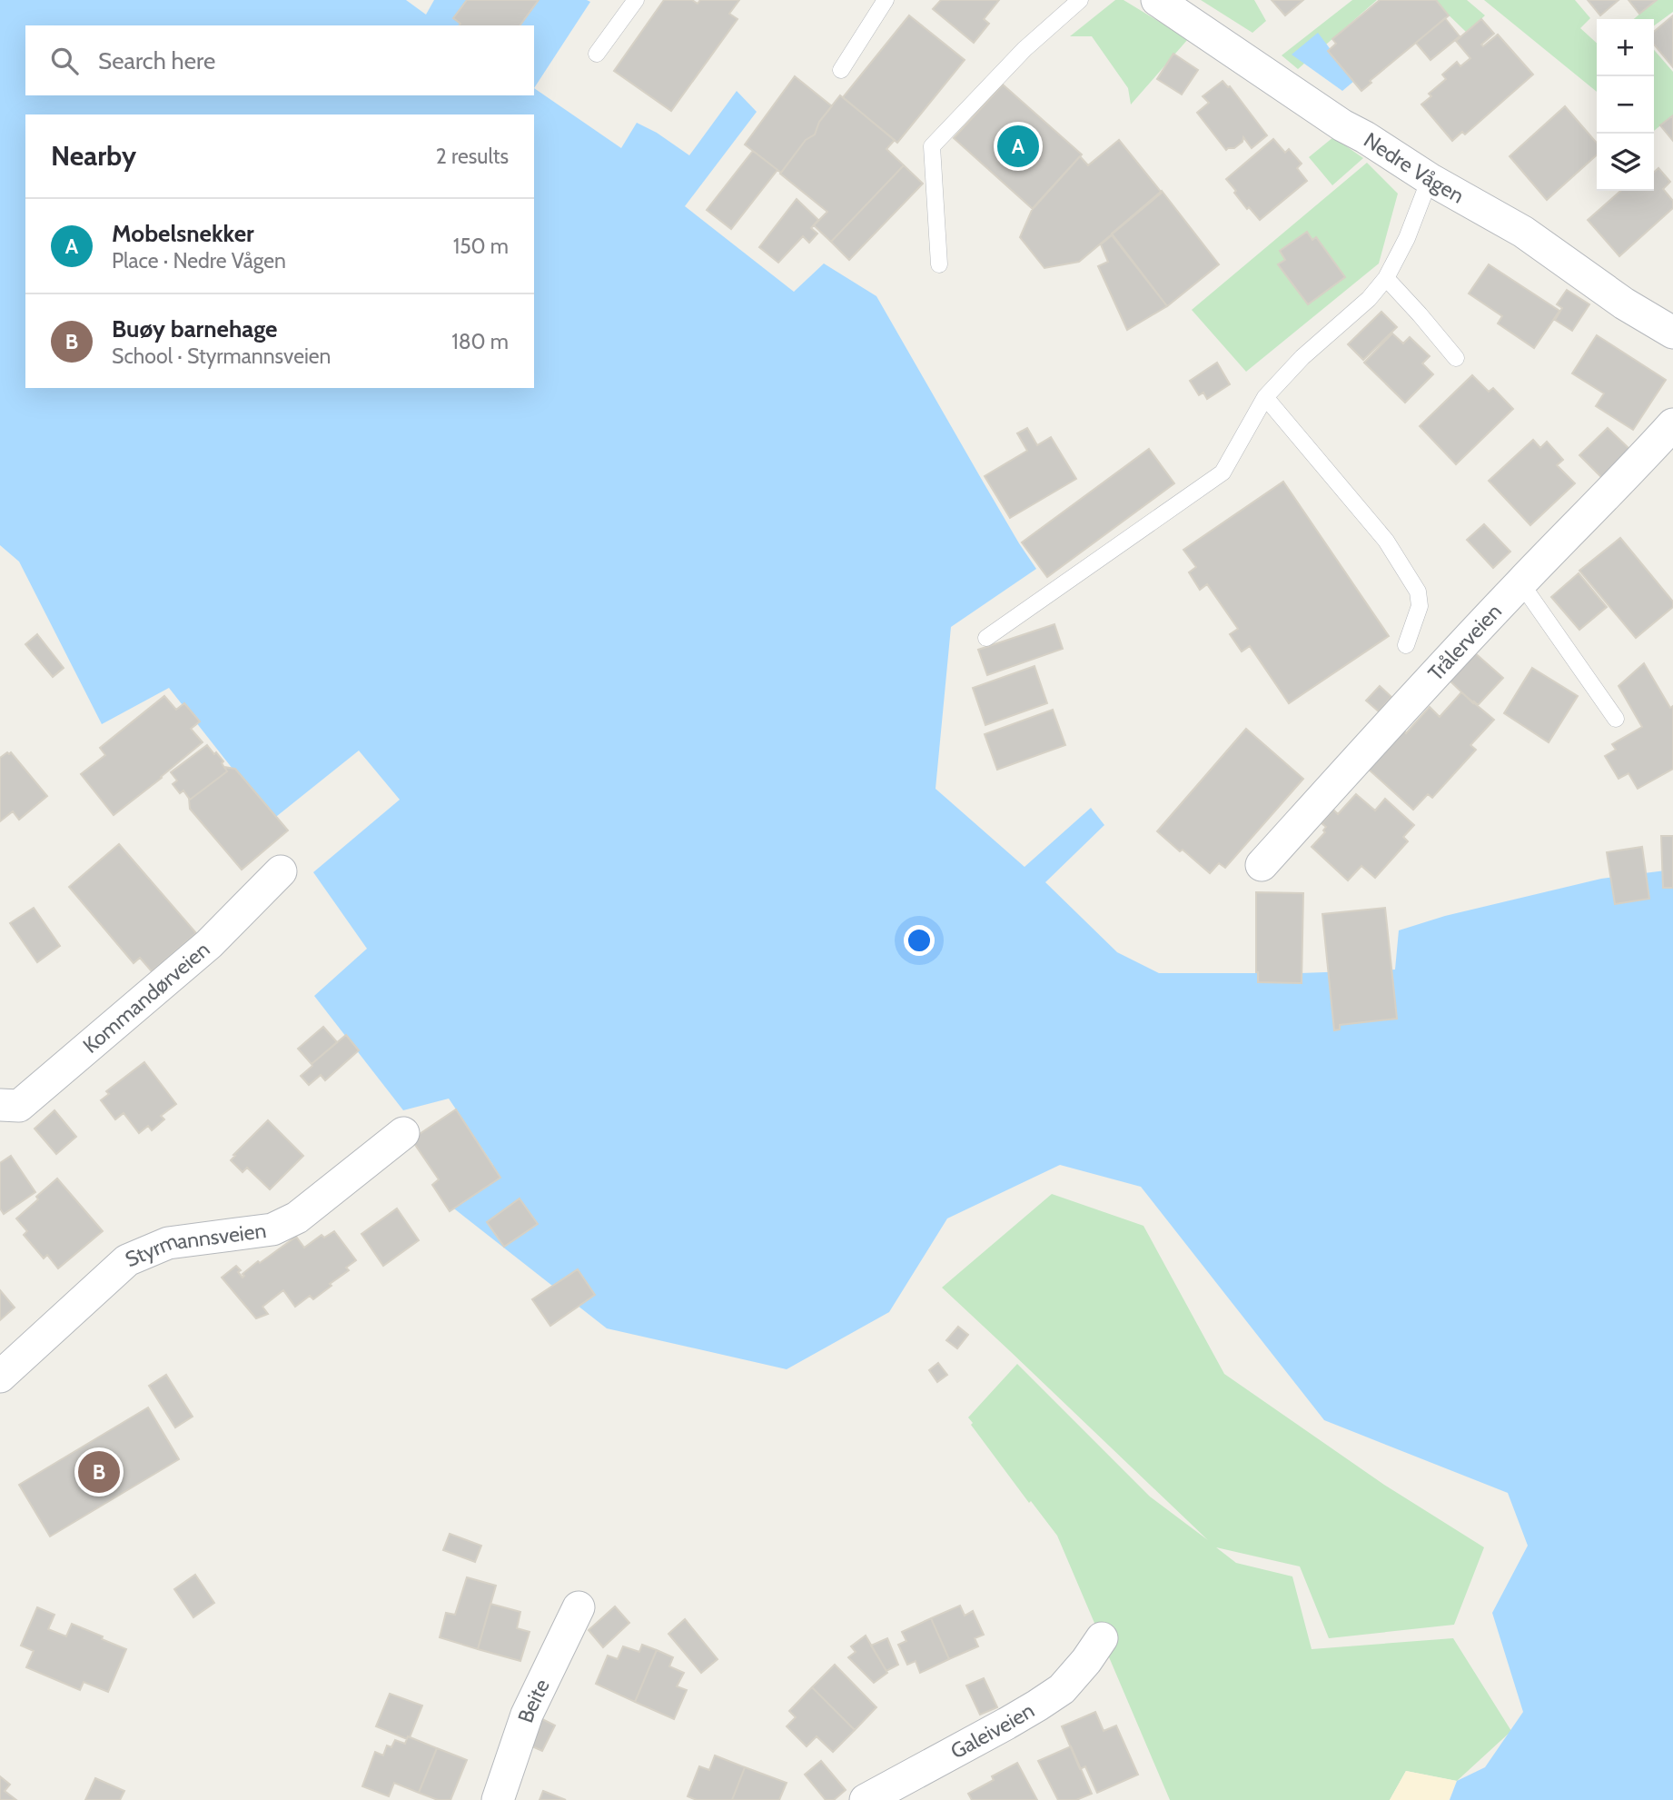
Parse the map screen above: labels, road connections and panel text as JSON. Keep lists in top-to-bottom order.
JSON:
{
  "streets": {
    "street": [
      "Nedre Vågen",
      "Trålerveien",
      "Kommandørveien",
      "Styrmannsveien",
      "Beite",
      "Galeiveien"
    ]
  },
  "page": {
    "map_buttons": ["+", "−"],
    "search": "Search here",
    "heading": ["Nearby", "2 results"],
    "pins": ["A", "B"],
    "list": [
      {
        "mark": "A",
        "name": "Mobelsnekker",
        "note": "Place · Nedre Vågen",
        "value": "150 m"
      },
      {
        "mark": "B",
        "name": "Buøy barnehage",
        "note": "School · Styrmannsveien",
        "value": "180 m"
      }
    ]
  }
}
